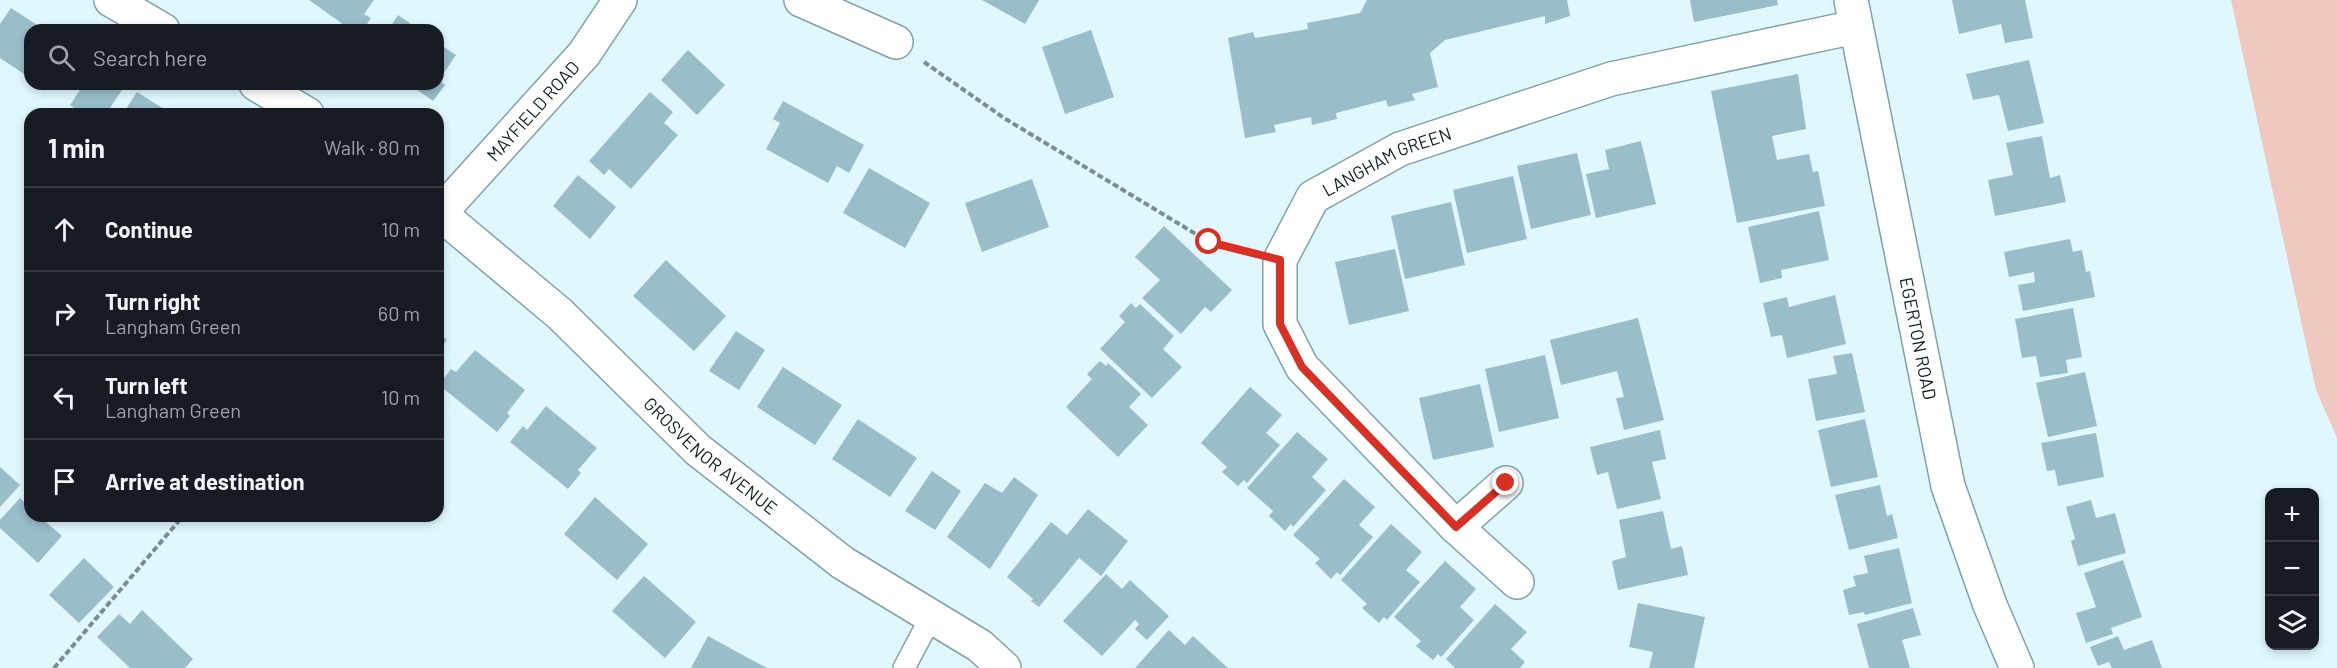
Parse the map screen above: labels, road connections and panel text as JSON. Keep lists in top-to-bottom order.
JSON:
{
  "streets": {
    "street": [
      "MAYFIELD ROAD",
      "LANGHAM GREEN",
      "EGERTON ROAD",
      "GROSVENOR AVENUE"
    ]
  },
  "crossings": [
    ["LANGHAM GREEN", "EGERTON ROAD"]
  ],
  "page": {
    "search": "Search here",
    "heading": ["1 min", "Walk · 80 m"],
    "list": [
      ["Continue", "10 m"],
      ["Turn right", "Langham Green", "60 m"],
      ["Turn left", "Langham Green", "10 m"],
      "Arrive at destination"
    ],
    "map_buttons": ["+", "−"]
  }
}
